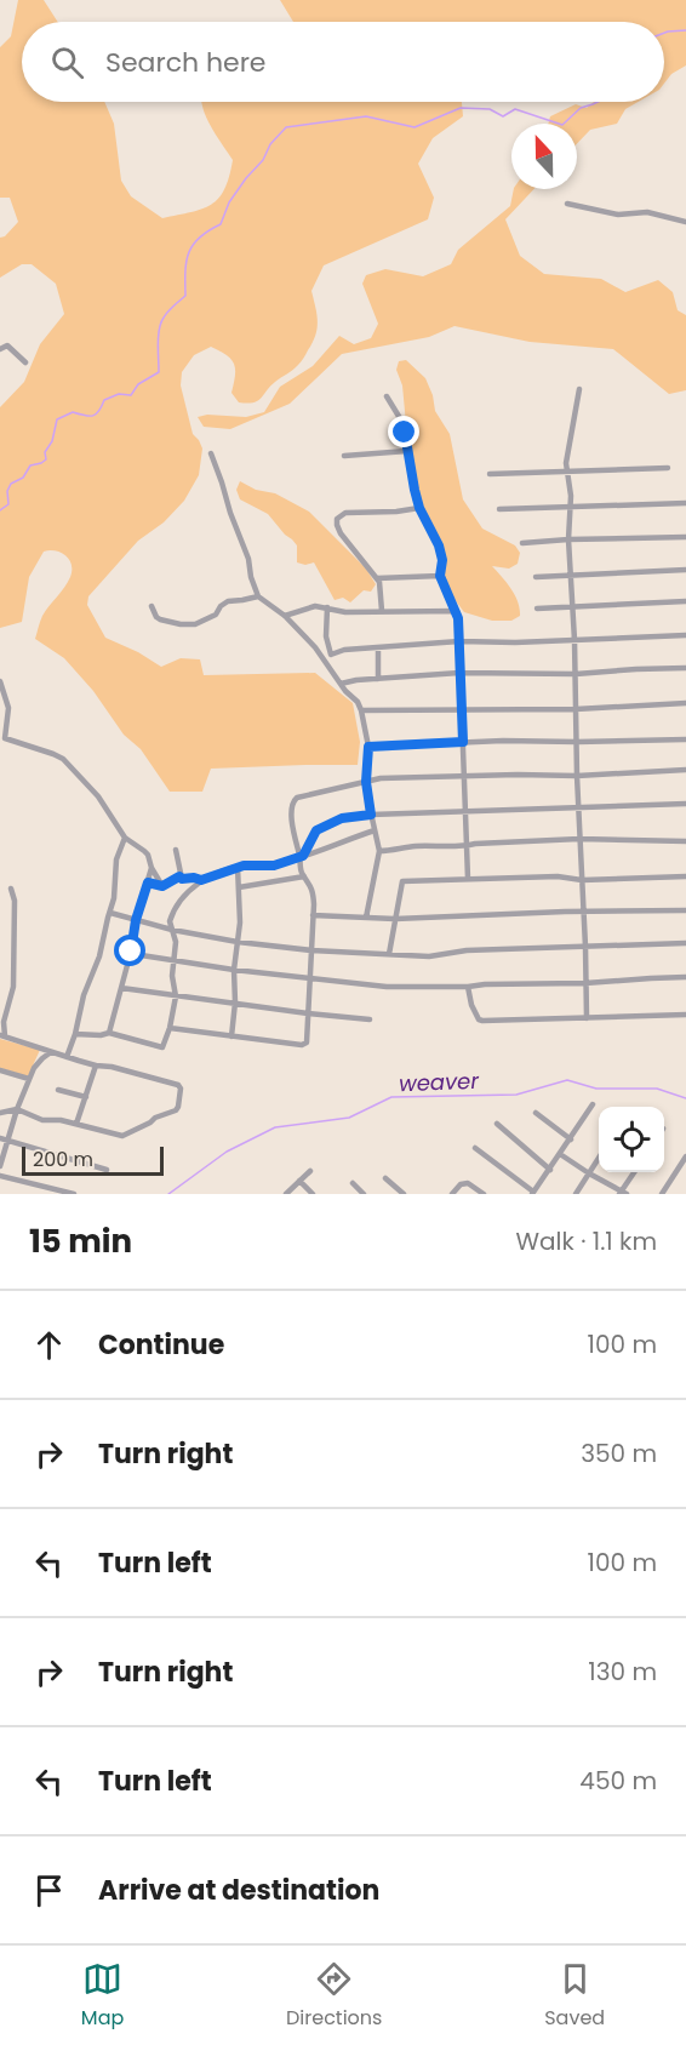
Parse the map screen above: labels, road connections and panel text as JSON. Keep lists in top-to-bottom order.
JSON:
{
  "water": ["weaver"],
  "scale_bar": "200 m",
  "north": "top",
  "page": {
    "search": "Search here",
    "scale": "200 m",
    "heading": ["15 min", "Walk · 1.1 km"],
    "list": [
      ["Continue", "100 m"],
      ["Turn right", "350 m"],
      ["Turn left", "100 m"],
      ["Turn right", "130 m"],
      ["Turn left", "450 m"],
      "Arrive at destination"
    ],
    "nav": ["Map", "Directions", "Saved"]
  }
}
